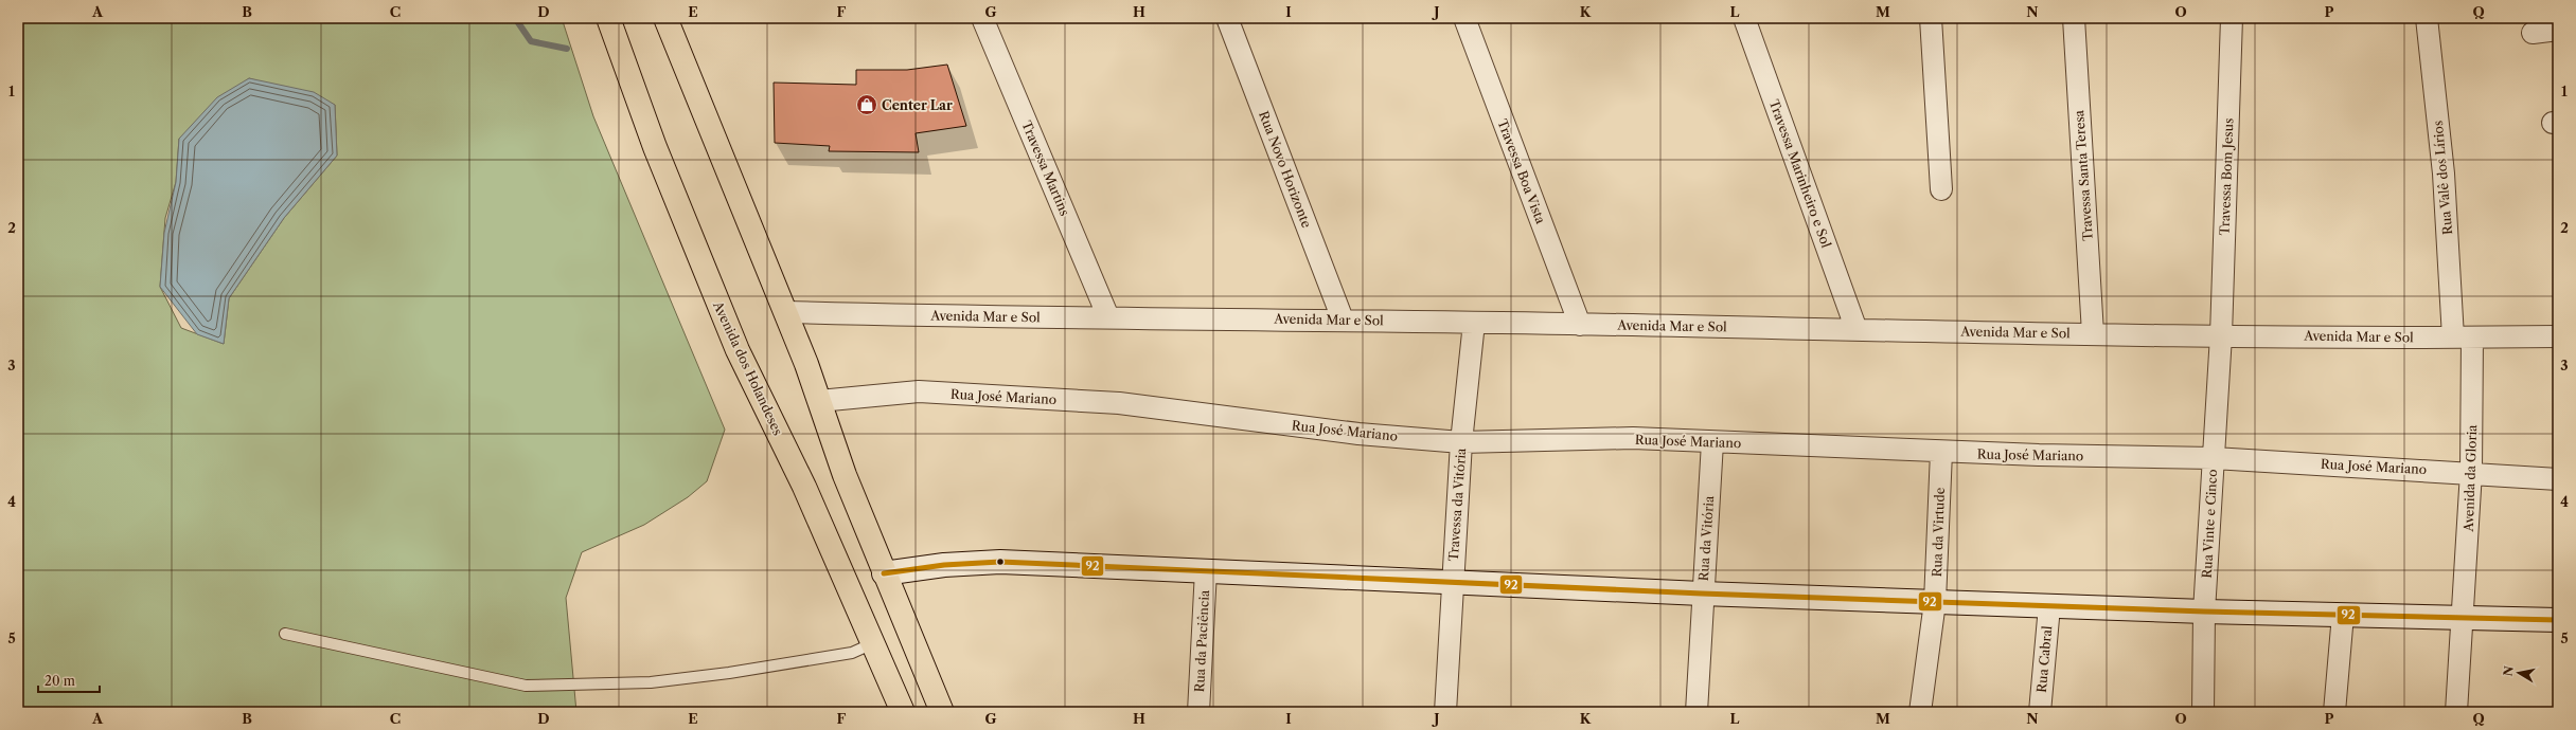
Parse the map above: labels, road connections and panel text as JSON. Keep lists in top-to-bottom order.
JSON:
{
  "streets": {
    "main road": ["Avenida dos Holandeses"],
    "street": [
      "Travessa Martins",
      "Rua Novo Horizonte",
      "Travessa Boa Vista",
      "Travessa Marinheiro e Sol",
      "Travessa Santa Teresa",
      "Travessa Bom Jesus",
      "Rua Valê dos Lírios",
      "Avenida Mar e Sol",
      "Rua José Mariano",
      "Avenida da Gloria",
      "Travessa da Vitória",
      "Rua Vinte e Cinco",
      "Rua da Virtude",
      "Rua da Vitória",
      "Rua da Paciência",
      "Rua Cabral"
    ]
  },
  "crossings": [
    ["Travessa Martins", "Avenida Mar e Sol"],
    ["Rua Novo Horizonte", "Avenida Mar e Sol"],
    ["Travessa Boa Vista", "Avenida Mar e Sol"],
    ["Travessa Marinheiro e Sol", "Avenida Mar e Sol"],
    ["Travessa Santa Teresa", "Avenida Mar e Sol"],
    ["Travessa Bom Jesus", "Avenida Mar e Sol"],
    ["Travessa Bom Jesus", "Rua Vinte e Cinco"],
    ["Rua Valê dos Lírios", "Avenida Mar e Sol"],
    ["Rua Valê dos Lírios", "Avenida da Gloria"],
    ["Avenida Mar e Sol", "Avenida da Gloria"],
    ["Avenida Mar e Sol", "Travessa da Vitória"],
    ["Avenida Mar e Sol", "Rua Vinte e Cinco"],
    ["Rua José Mariano", "Avenida da Gloria"],
    ["Rua José Mariano", "Travessa da Vitória"],
    ["Rua José Mariano", "Rua Vinte e Cinco"],
    ["Rua José Mariano", "Rua da Virtude"],
    ["Rua José Mariano", "Rua da Vitória"]
  ],
  "places": {
    "shop": ["Center Lar"]
  },
  "lines": ["transit line 92"],
  "scale_bar": "20 m",
  "north": "left",
  "grid": {
    "columns": [
      "A",
      "B",
      "C",
      "D",
      "E",
      "F",
      "G",
      "H",
      "I",
      "J",
      "K",
      "L",
      "M",
      "N",
      "O",
      "P",
      "Q"
    ],
    "rows": [
      "1",
      "2",
      "3",
      "4",
      "5"
    ]
  }
}
